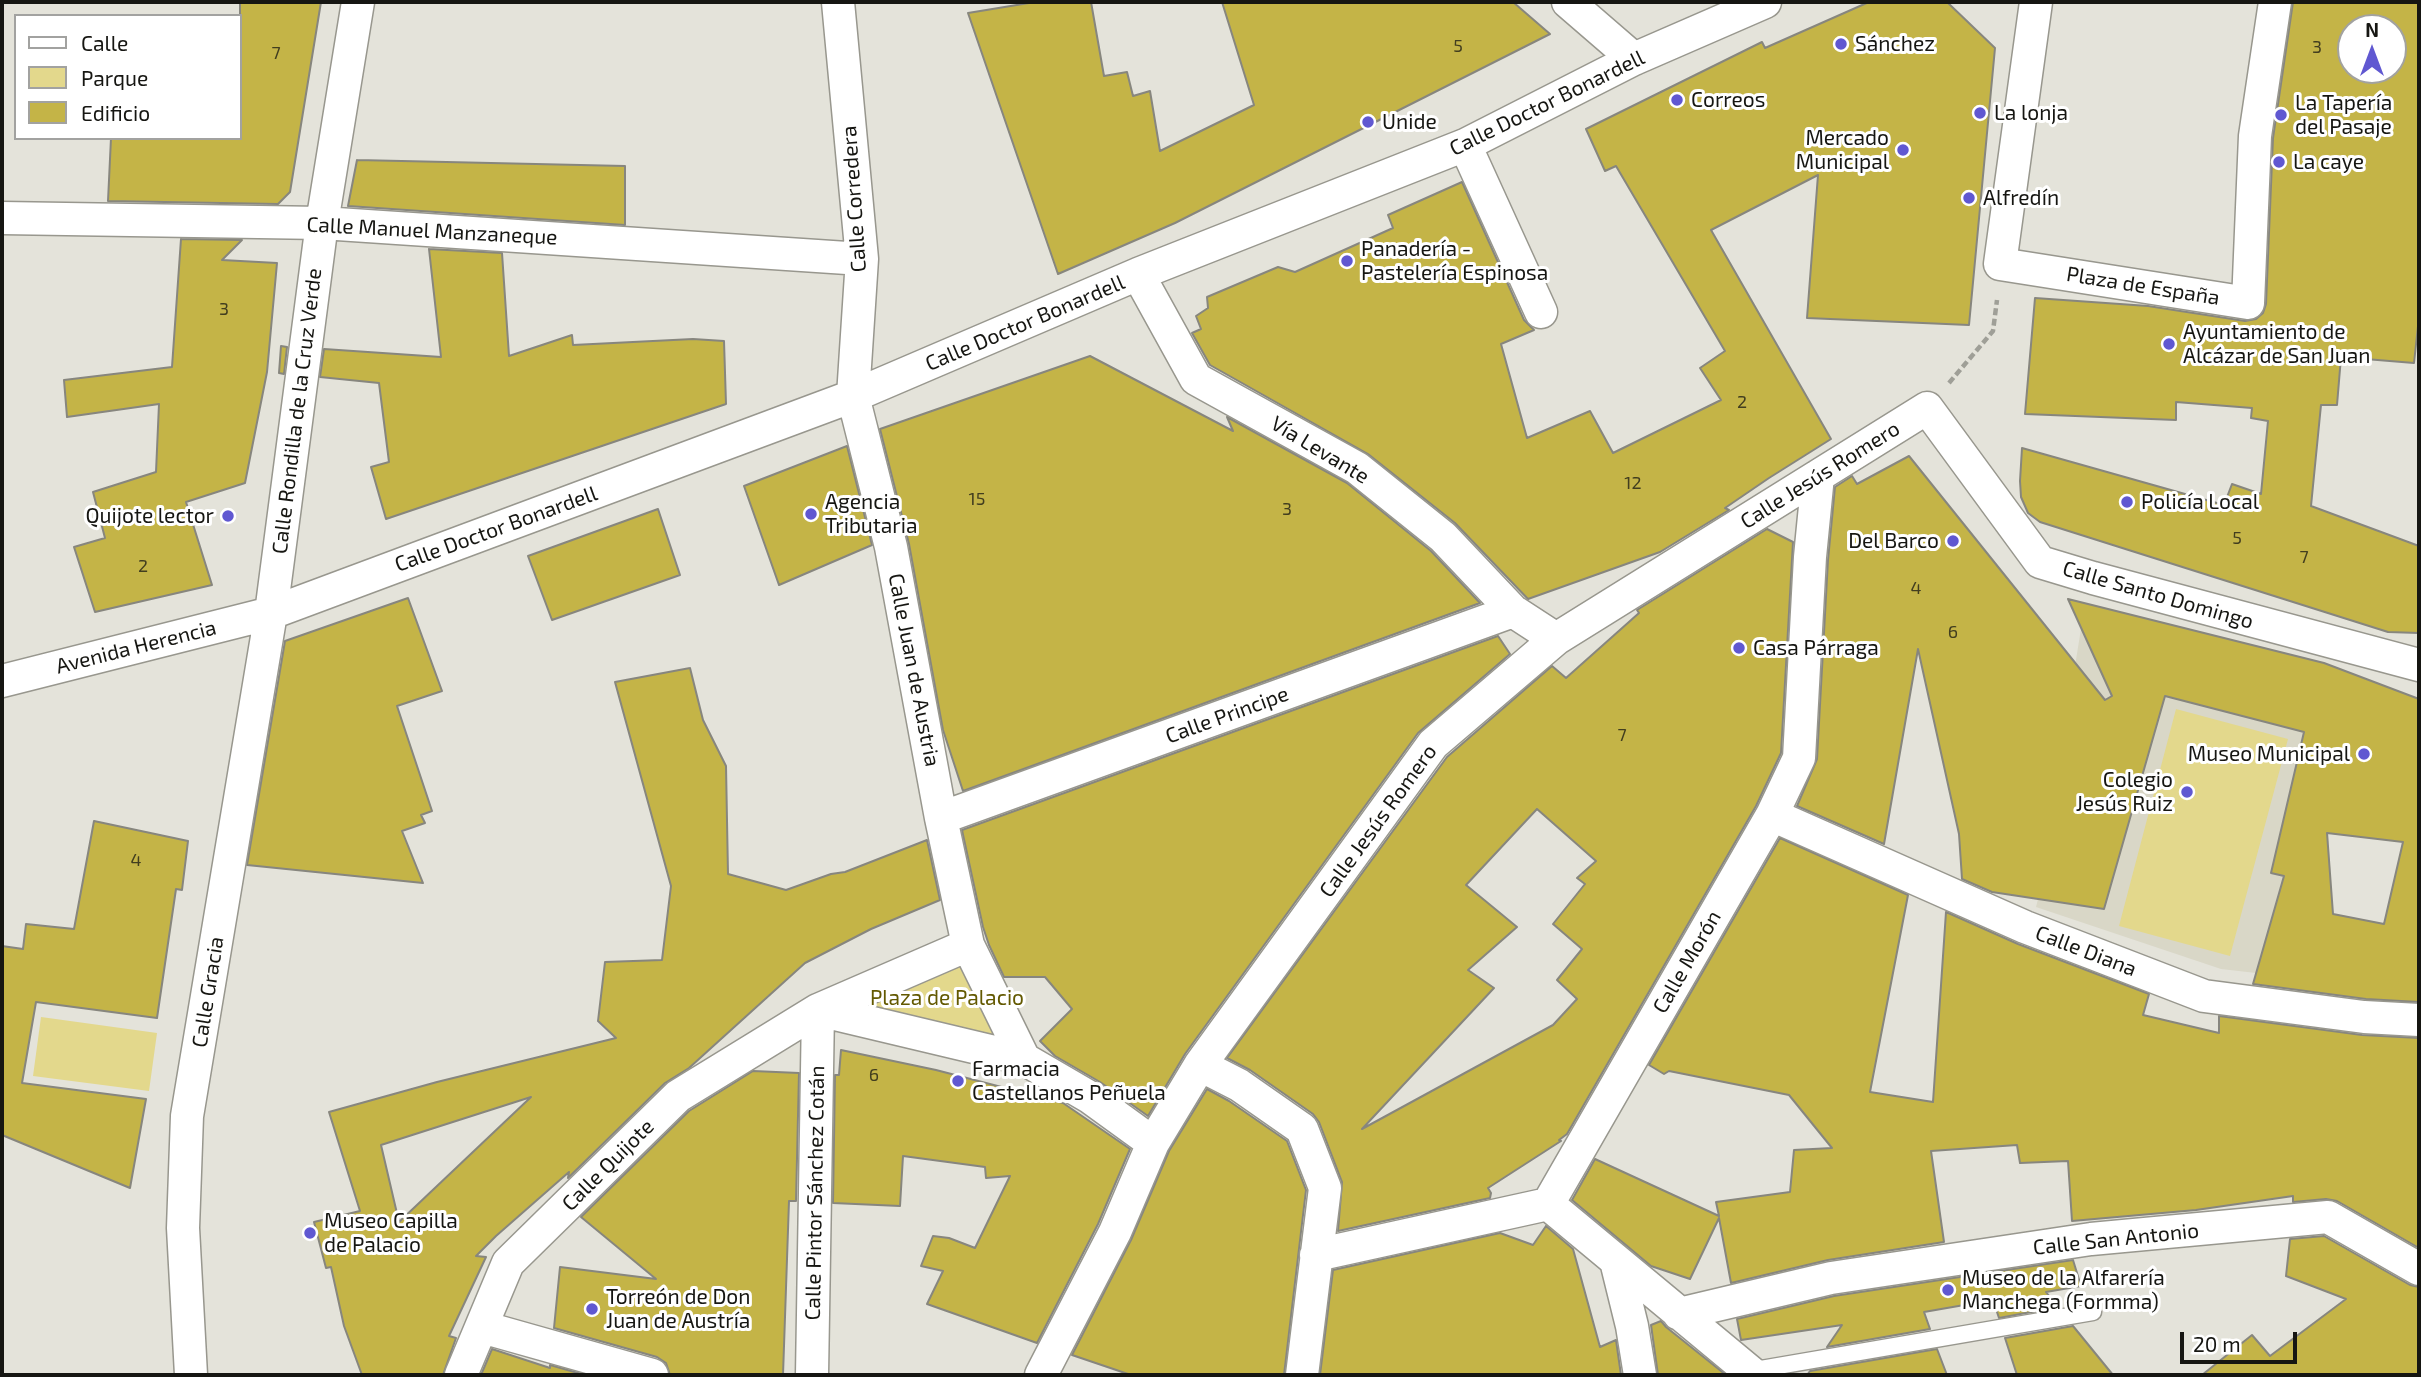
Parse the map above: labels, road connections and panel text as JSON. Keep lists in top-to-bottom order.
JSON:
{
  "streets": {
    "street": [
      "Calle Doctor Bonardell",
      "Calle Corredera",
      "Calle Manuel Manzaneque",
      "Plaza de España",
      "Calle Rondilla de la Cruz Verde",
      "Vía Levante",
      "Calle Jesús Romero",
      "Calle Santo Domingo",
      "Avenida Herencia",
      "Calle Juan de Austria",
      "Calle Principe",
      "Calle Diana",
      "Calle Morón",
      "Calle Gracia",
      "Calle Quijote",
      "Calle Pintor Sánchez Cotán",
      "Calle San Antonio"
    ]
  },
  "crossings": [
    ["Calle Doctor Bonardell", "Calle Corredera"],
    ["Calle Doctor Bonardell", "Calle Rondilla de la Cruz Verde"],
    ["Calle Doctor Bonardell", "Vía Levante"],
    ["Calle Doctor Bonardell", "Avenida Herencia"],
    ["Calle Doctor Bonardell", "Calle Juan de Austria"],
    ["Calle Doctor Bonardell", "Calle Gracia"],
    ["Calle Corredera", "Calle Manuel Manzaneque"],
    ["Calle Corredera", "Calle Juan de Austria"],
    ["Calle Manuel Manzaneque", "Calle Rondilla de la Cruz Verde"],
    ["Calle Rondilla de la Cruz Verde", "Avenida Herencia"],
    ["Calle Rondilla de la Cruz Verde", "Calle Gracia"],
    ["Vía Levante", "Calle Jesús Romero"],
    ["Vía Levante", "Calle Principe"],
    ["Calle Jesús Romero", "Calle Santo Domingo"],
    ["Calle Jesús Romero", "Calle Morón"],
    ["Avenida Herencia", "Calle Gracia"],
    ["Calle Juan de Austria", "Calle Principe"],
    ["Calle Diana", "Calle Morón"],
    ["Calle Quijote", "Calle Pintor Sánchez Cotán"]
  ],
  "parks": ["Plaza de Palacio"],
  "places": [
    "Sánchez",
    "Correos",
    "La lonja",
    "La Tapería del Pasaje",
    "Unide",
    "Mercado Municipal",
    "La caye",
    "Alfredín",
    "Panadería - Pastelería Espinosa",
    "Ayuntamiento de Alcázar de San Juan",
    "Policía Local",
    "Agencia Tributaria",
    "Quijote lector",
    "Del Barco",
    "Casa Párraga",
    "Museo Municipal",
    "Colegio Jesús Ruiz",
    "Farmacia Castellanos Peñuela",
    "Museo Capilla de Palacio",
    "Museo de la Alfarería Manchega (Formma)",
    "Torreón de Don Juan de Austría"
  ],
  "house_numbers": [
    "5",
    "3",
    "7",
    "3",
    "2",
    "12",
    "15",
    "3",
    "5",
    "7",
    "2",
    "4",
    "6",
    "7",
    "4",
    "6"
  ],
  "legend": ["Calle", "Parque", "Edificio"],
  "scale_bar": "20 m",
  "north": "top"
}
